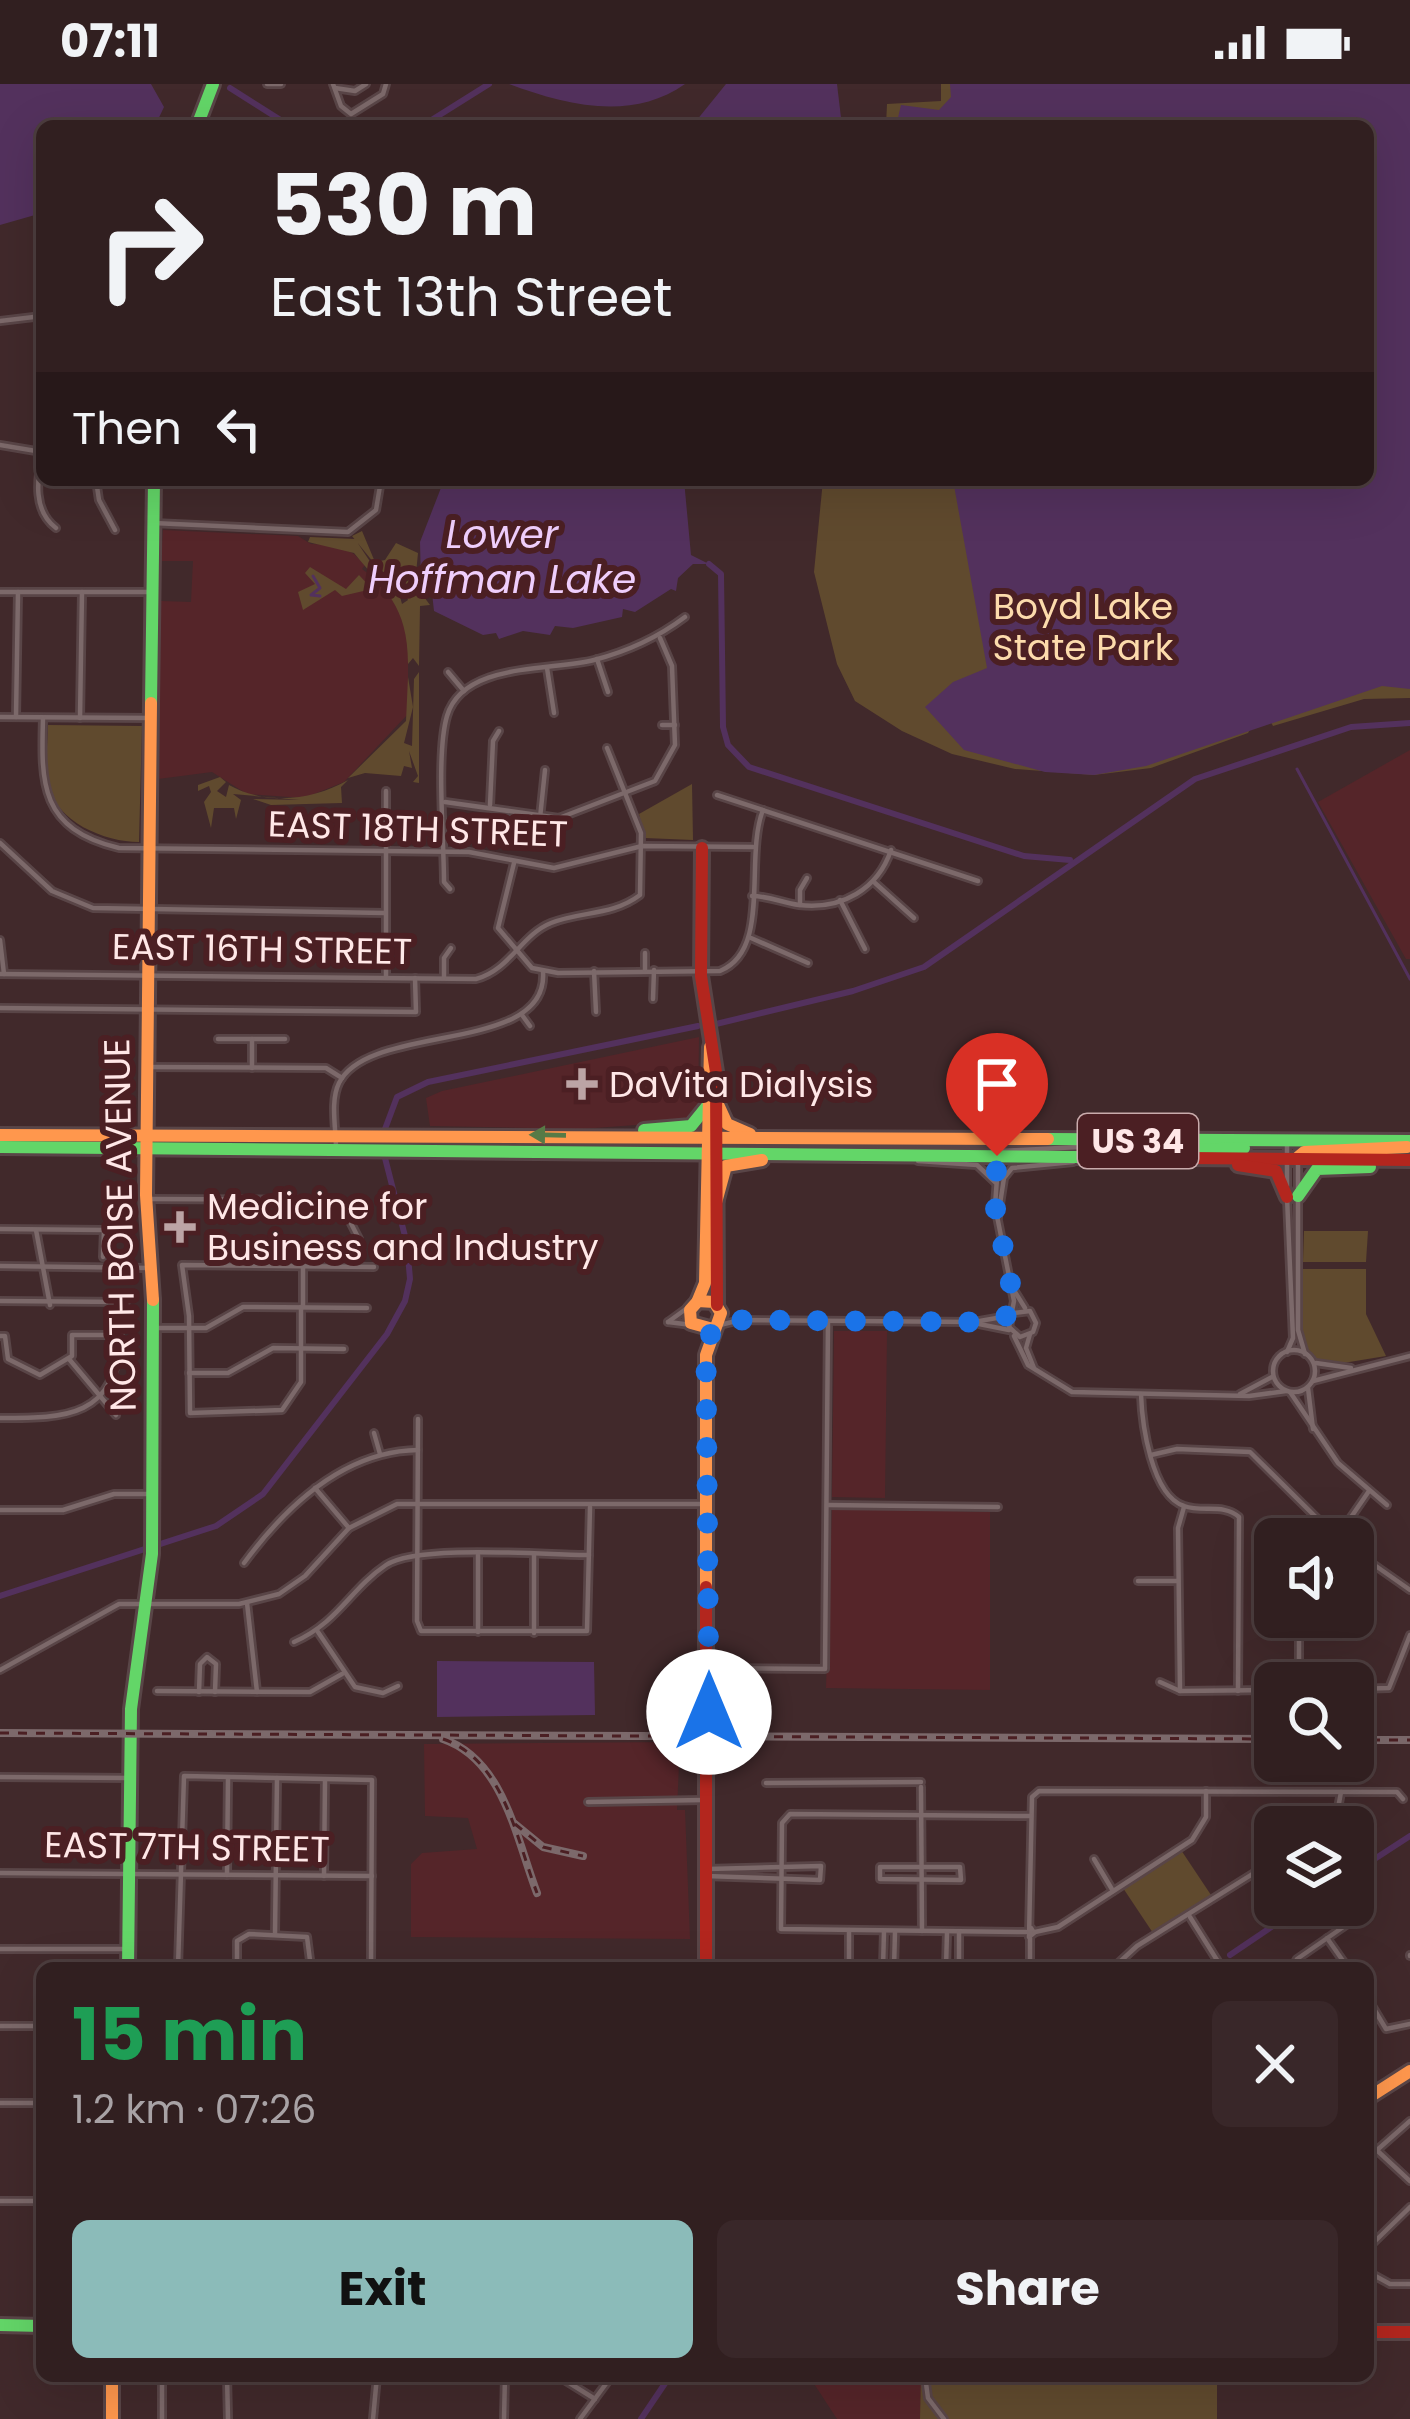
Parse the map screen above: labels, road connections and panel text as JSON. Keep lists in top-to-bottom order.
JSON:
{
  "streets": {
    "main road": ["US 34", "NORTH BOISE AVENUE"],
    "street": ["EAST 18TH STREET", "EAST 16TH STREET", "EAST 7TH STREET"]
  },
  "crossings": [
    ["EAST 18TH STREET", "EAST 16TH STREET"],
    ["EAST 18TH STREET", "NORTH BOISE AVENUE"],
    ["EAST 16TH STREET", "NORTH BOISE AVENUE"],
    ["US 34", "NORTH BOISE AVENUE"],
    ["NORTH BOISE AVENUE", "EAST 7TH STREET"]
  ],
  "water": ["Lower Hoffman Lake"],
  "parks": ["Boyd Lake State Park"],
  "places": {
    "health": ["DaVita Dialysis", "Medicine for Business and Industry"]
  },
  "page": {
    "status": "07:11",
    "turn": ["530 m", "East 13th Street"],
    "then": "Then",
    "heading": ["15 min", "1.2 km · 07:26"],
    "buttons": ["Exit", "Share"]
  }
}
